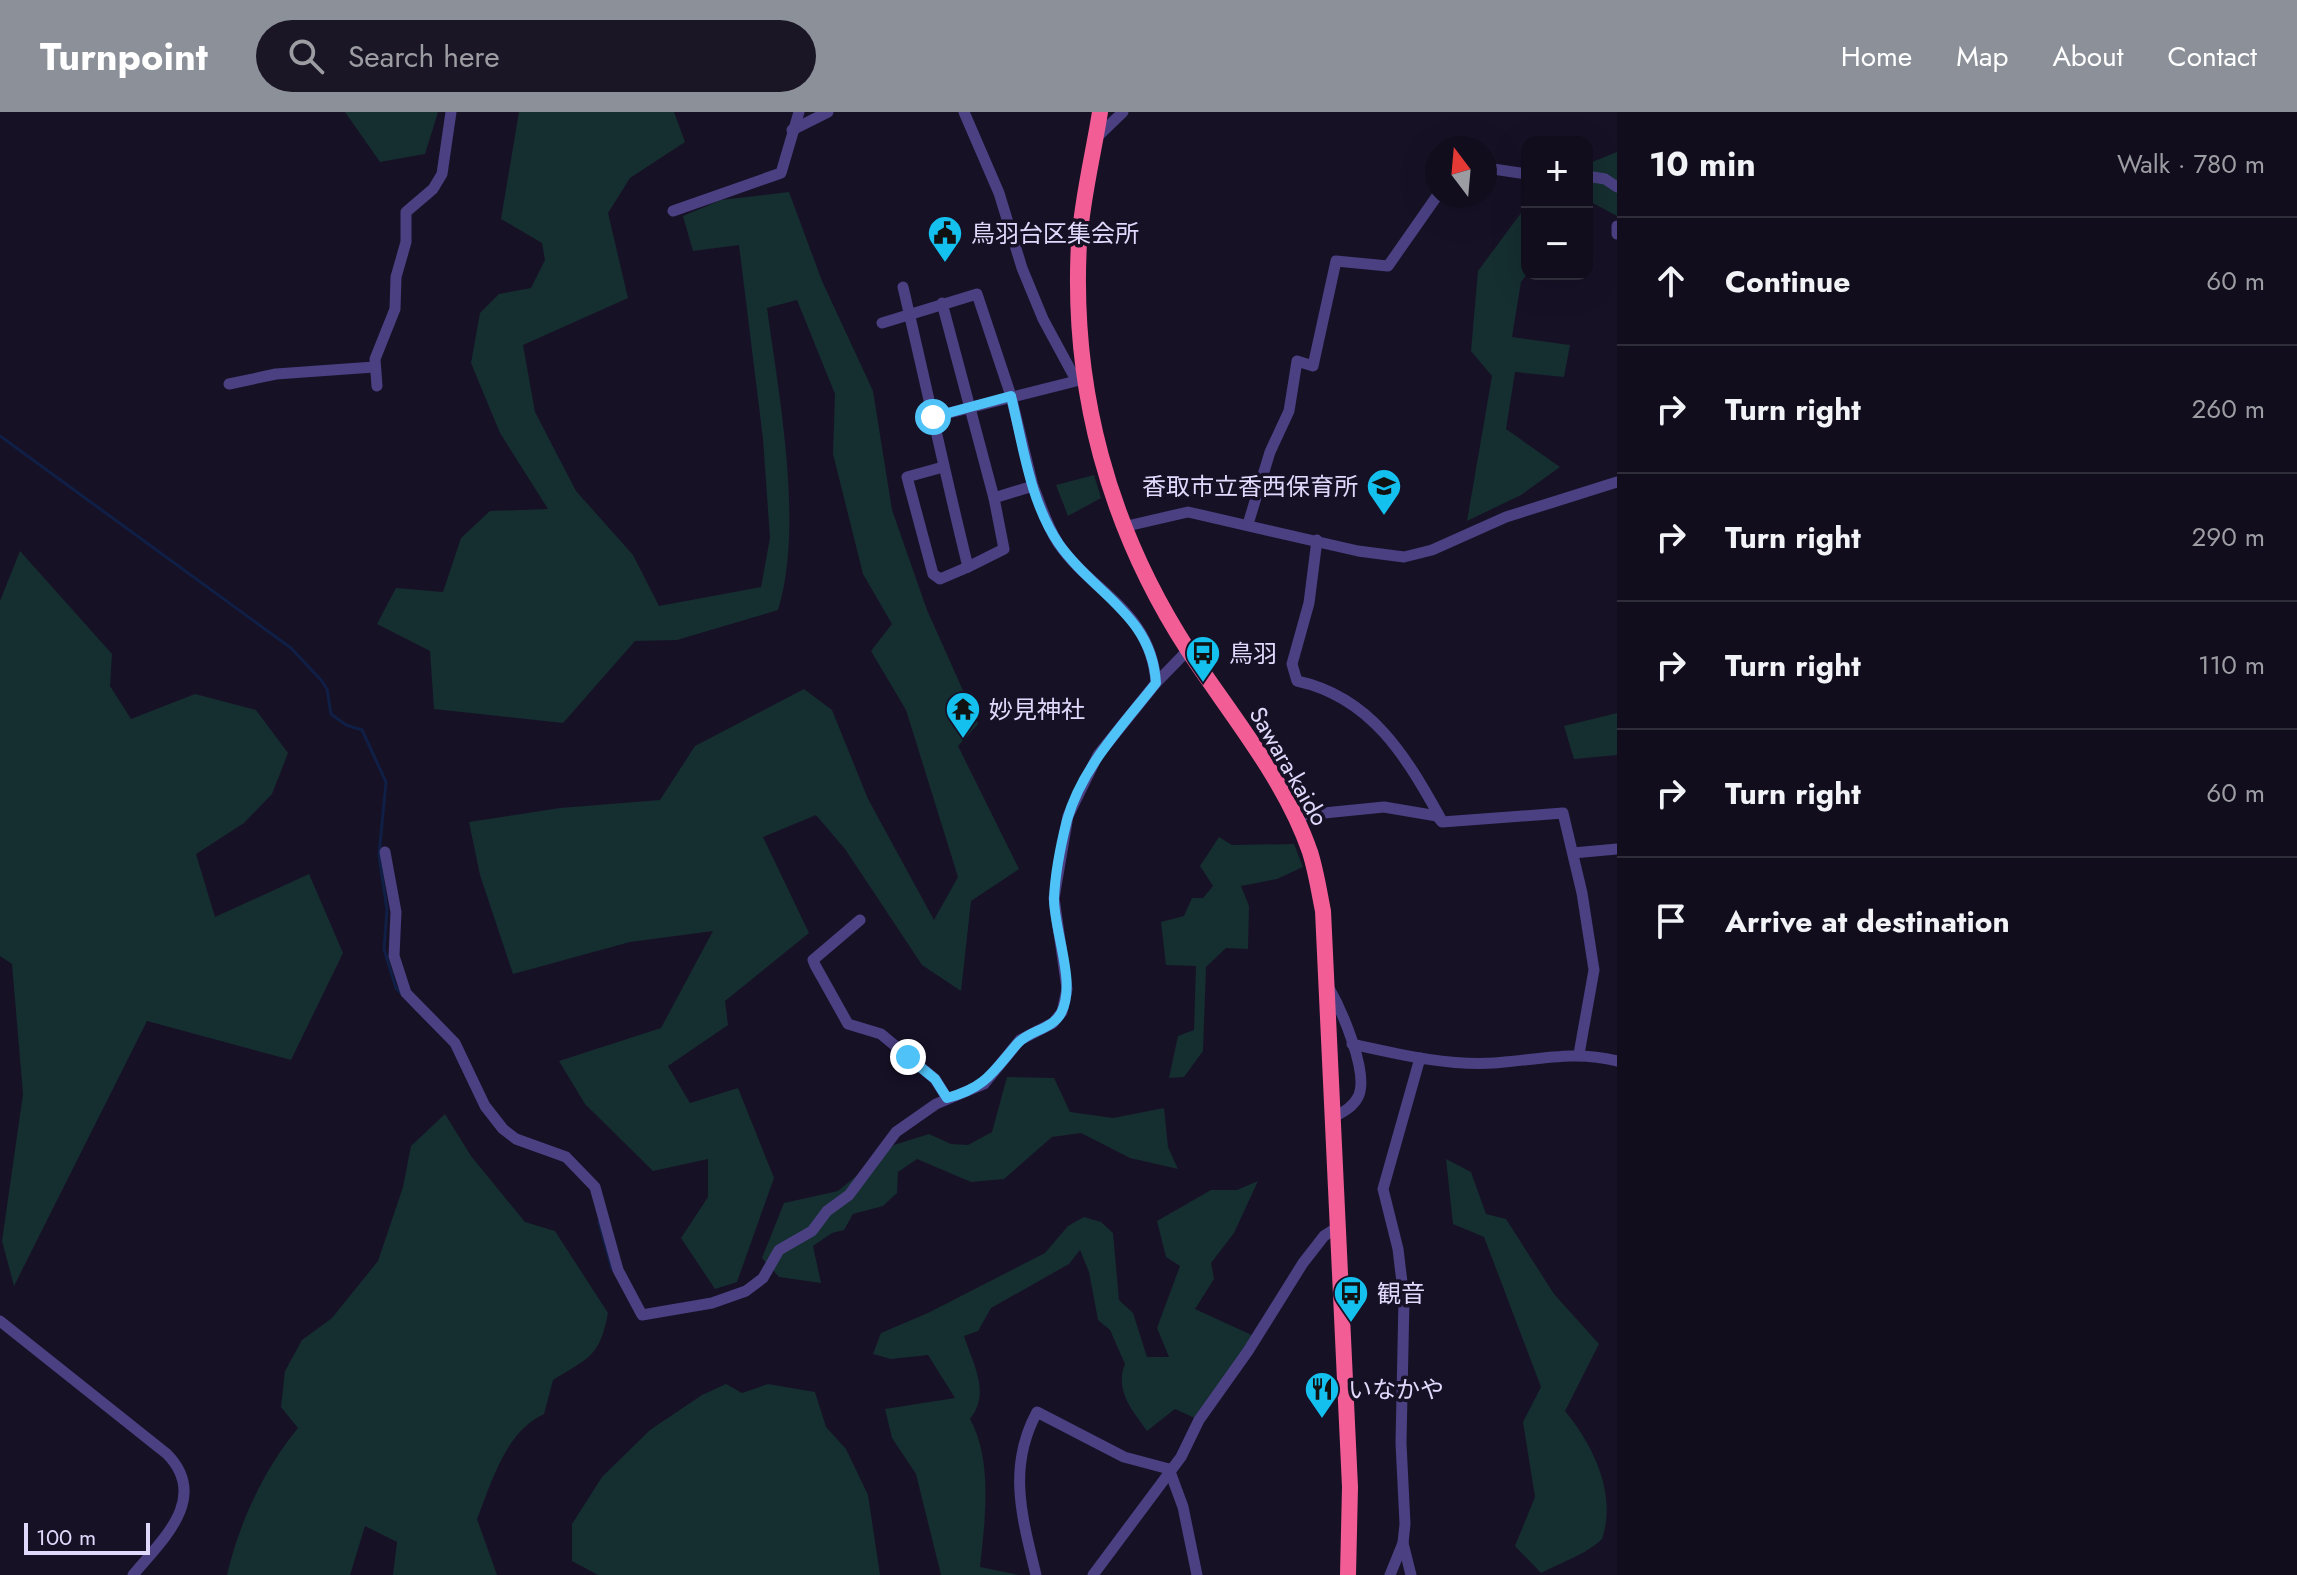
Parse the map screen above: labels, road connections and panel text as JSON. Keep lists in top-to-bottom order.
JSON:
{
  "streets": {
    "highway": ["Sawara-kaido"]
  },
  "places": {
    "public building": ["鳥羽台区集会所"],
    "school or university": ["香取市立香西保育所"],
    "bus stop": ["鳥羽", "観音"],
    "temple": ["妙見神社"],
    "restaurant": ["いなかや"]
  },
  "scale_bar": "100 m",
  "north": "top",
  "page": {
    "header": "Turnpoint",
    "search": "Search here",
    "nav": [
      "Home",
      "Map",
      "About",
      "Contact"
    ],
    "heading": ["10 min", "Walk · 780 m"],
    "map_buttons": ["+", "−"],
    "list": [
      ["Continue", "60 m"],
      ["Turn right", "260 m"],
      ["Turn right", "290 m"],
      ["Turn right", "110 m"],
      ["Turn right", "60 m"],
      "Arrive at destination"
    ],
    "scale": "100 m"
  }
}
